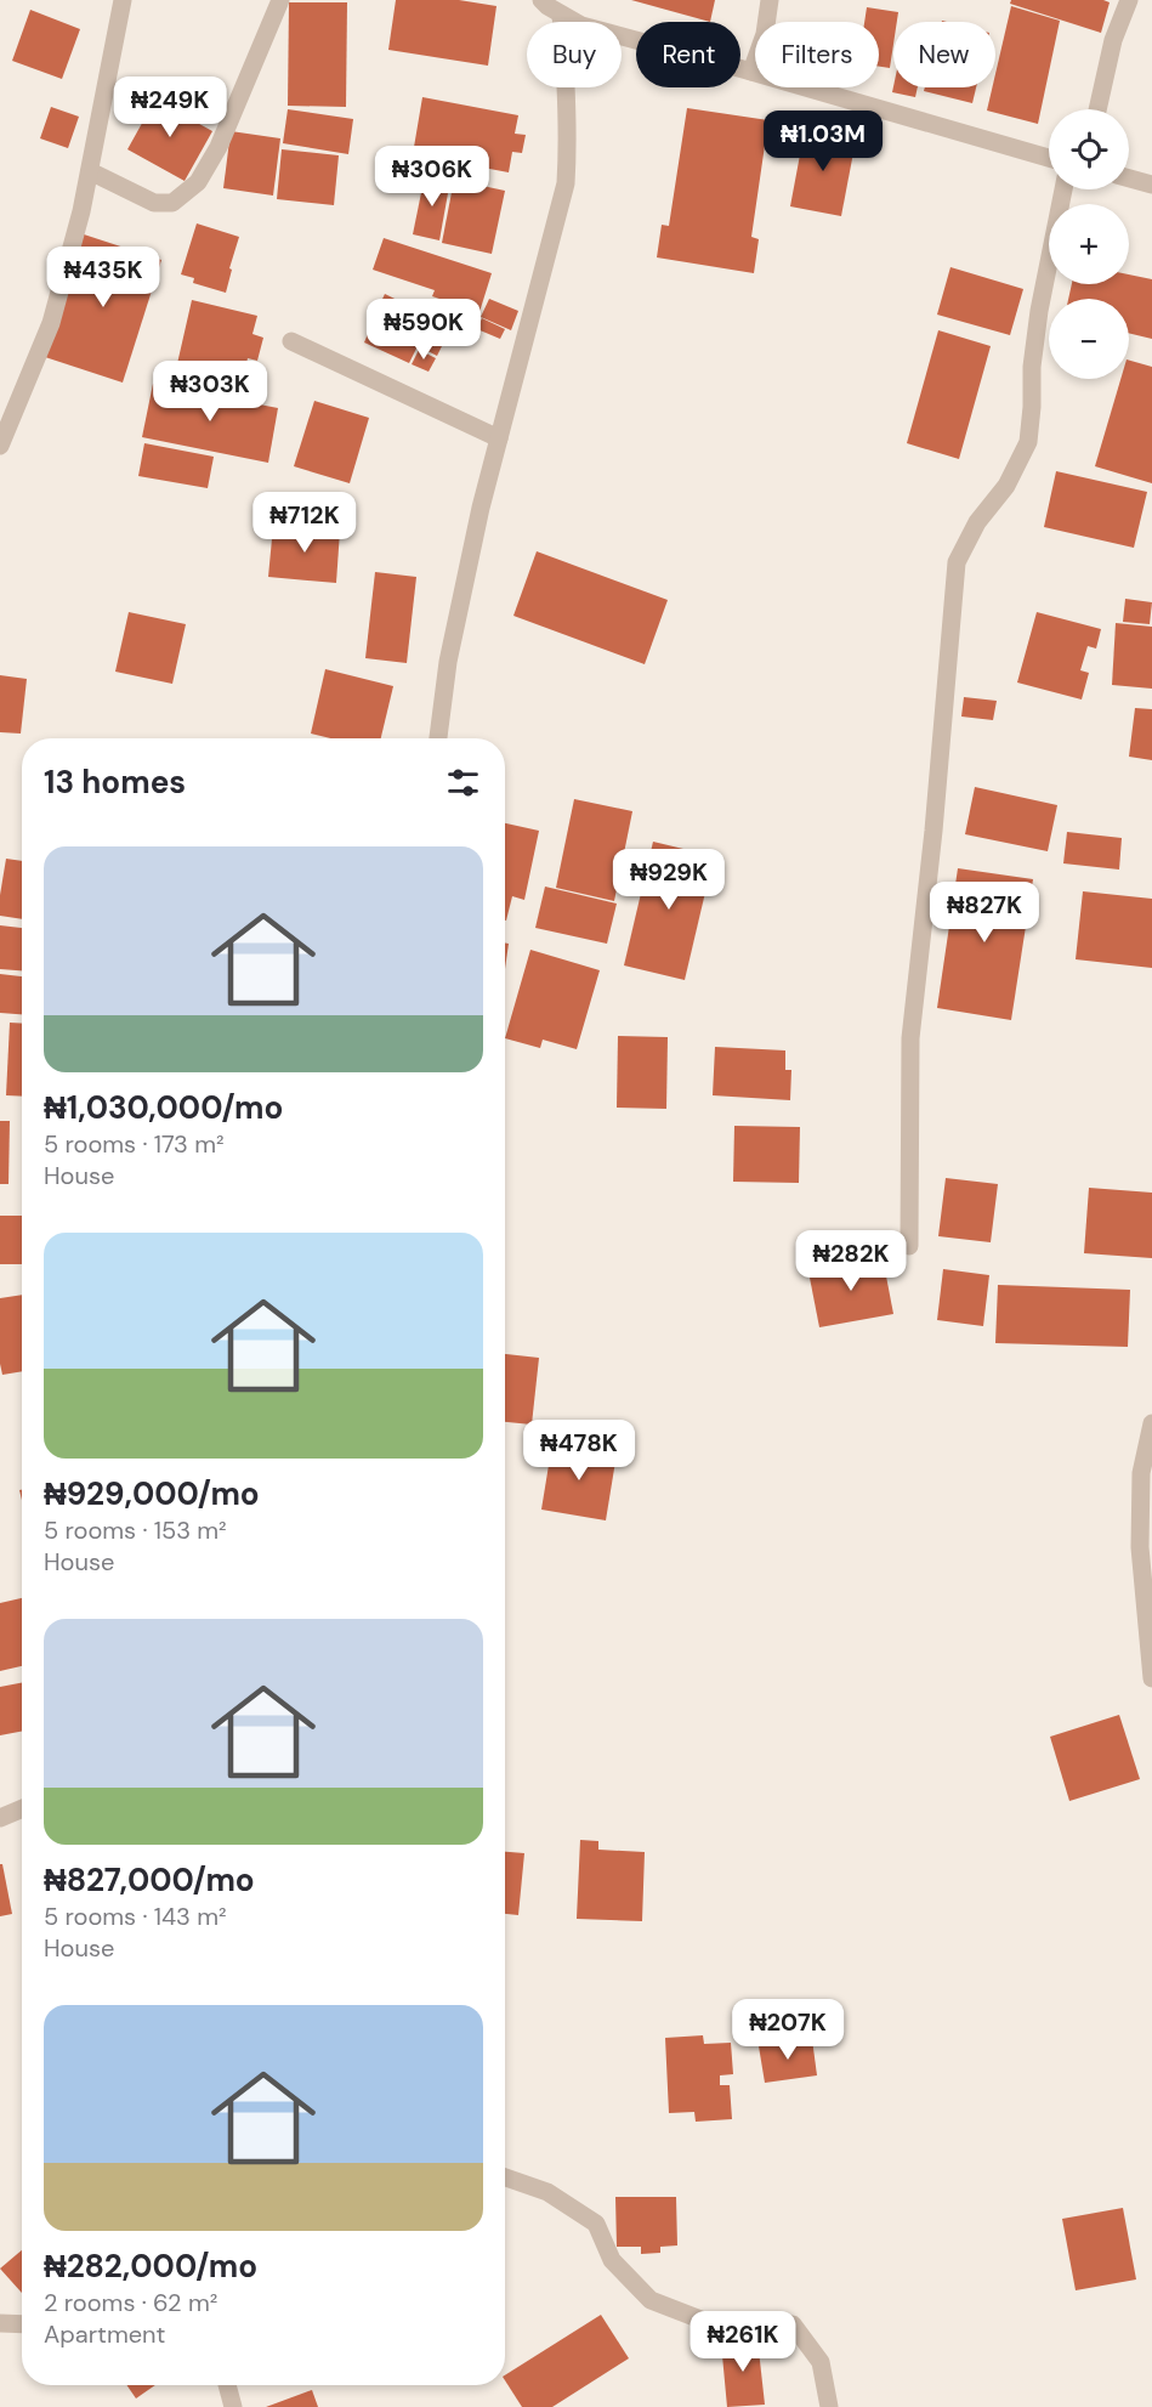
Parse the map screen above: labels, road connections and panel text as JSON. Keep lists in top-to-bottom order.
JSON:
{
  "page": {
    "chip": [
      "Buy",
      "Rent",
      "Filters",
      "New"
    ],
    "price": [
      "₦249K",
      "₦1.03M",
      "₦306K",
      "₦435K",
      "₦590K",
      "₦303K",
      "₦712K",
      "₦929K",
      "₦827K",
      "₦282K",
      "₦478K",
      "₦207K",
      "₦261K"
    ],
    "map_buttons": ["+", "−"],
    "heading": "13 homes",
    "list": [
      {
        "name": "₦1,030,000/mo",
        "note": "5 rooms · 173 m² · House"
      },
      {
        "name": "₦929,000/mo",
        "note": "5 rooms · 153 m² · House"
      },
      {
        "name": "₦827,000/mo",
        "note": "5 rooms · 143 m² · House"
      },
      {
        "name": "₦282,000/mo",
        "note": "2 rooms · 62 m² · Apartment"
      }
    ]
  }
}
